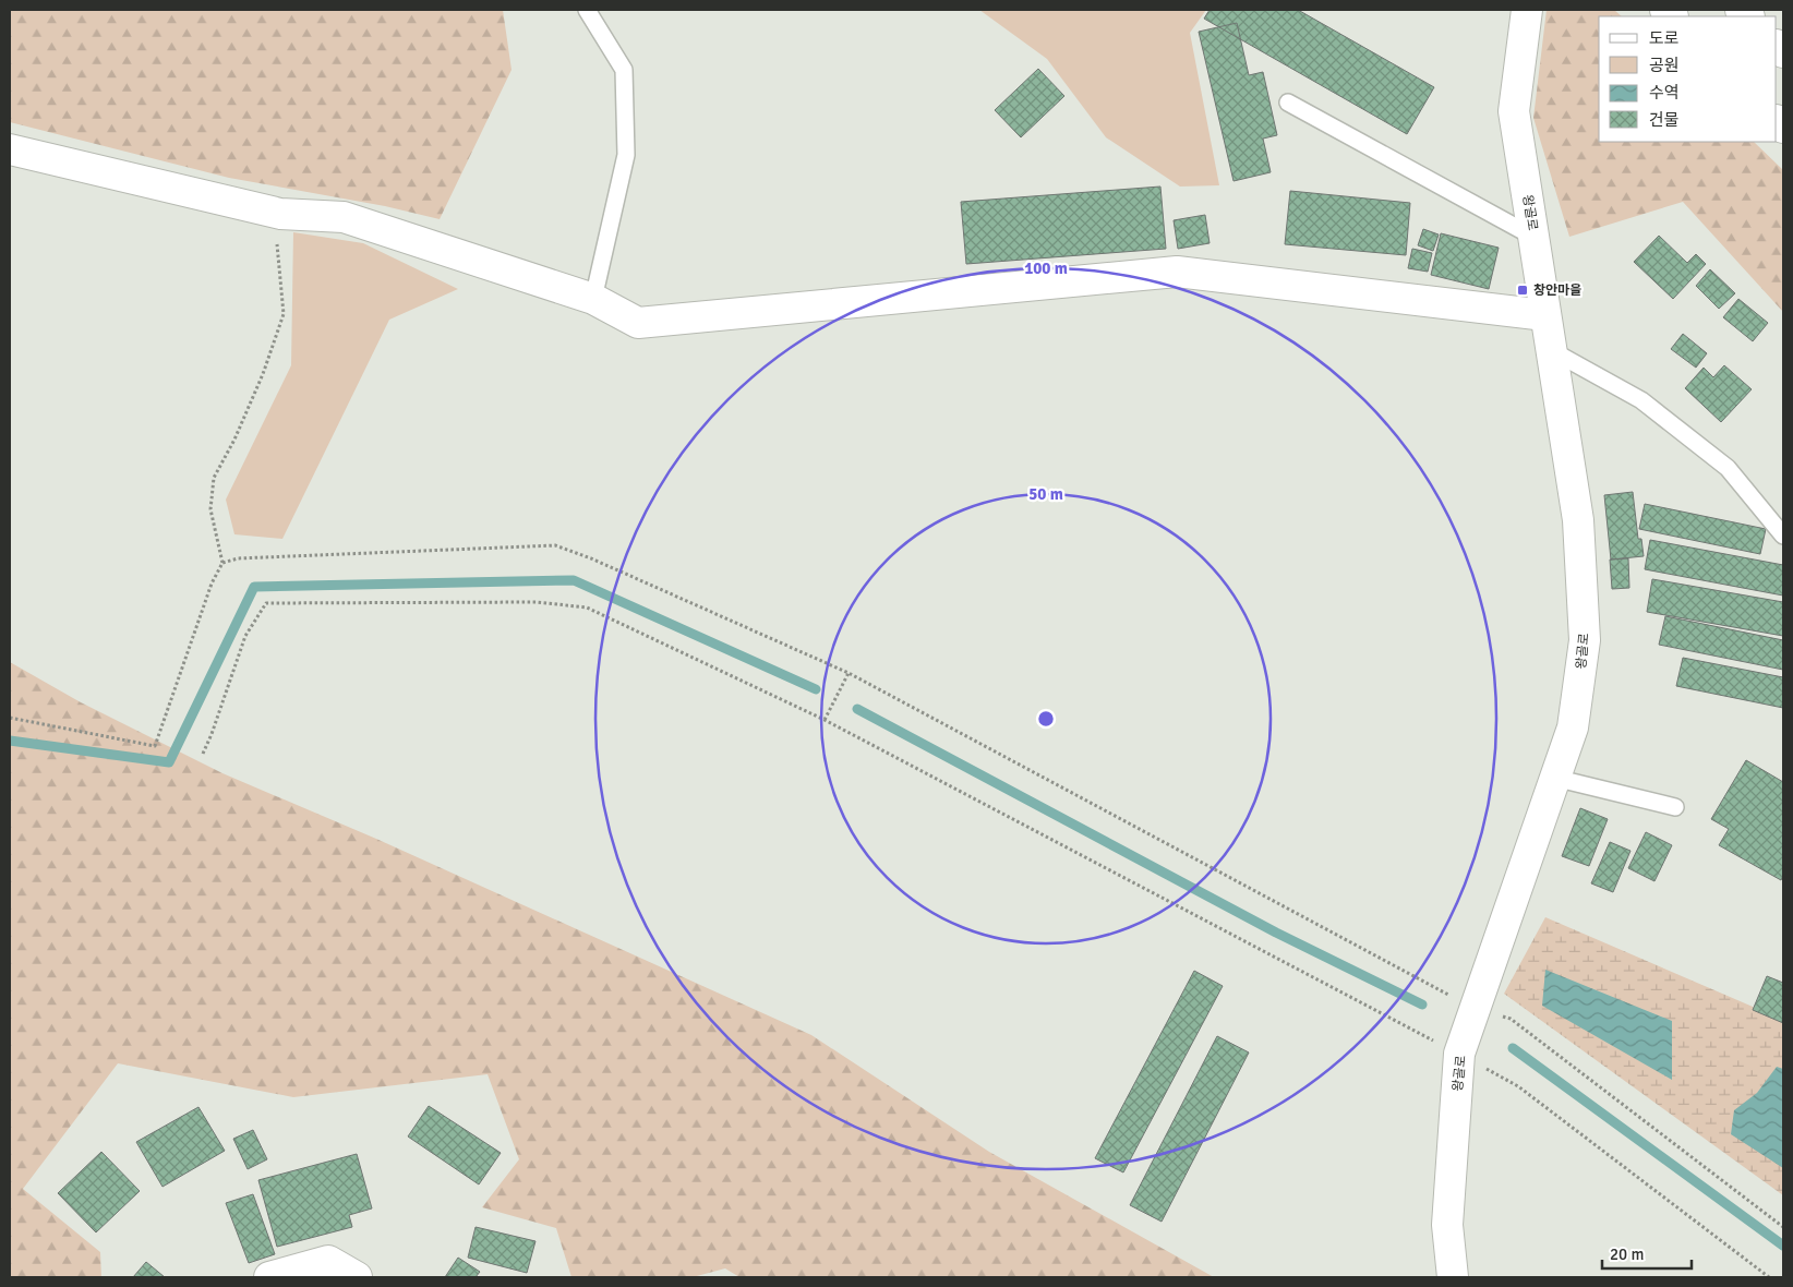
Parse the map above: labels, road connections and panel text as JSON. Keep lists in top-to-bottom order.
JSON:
{
  "streets": {
    "main road": ["왕골로"]
  },
  "places": {
    "transit": ["창안마을"]
  },
  "legend": [
    "도로",
    "공원",
    "수역",
    "건물"
  ],
  "scale_bar": "20 m",
  "rings": ["100 m", "50 m"]
}
